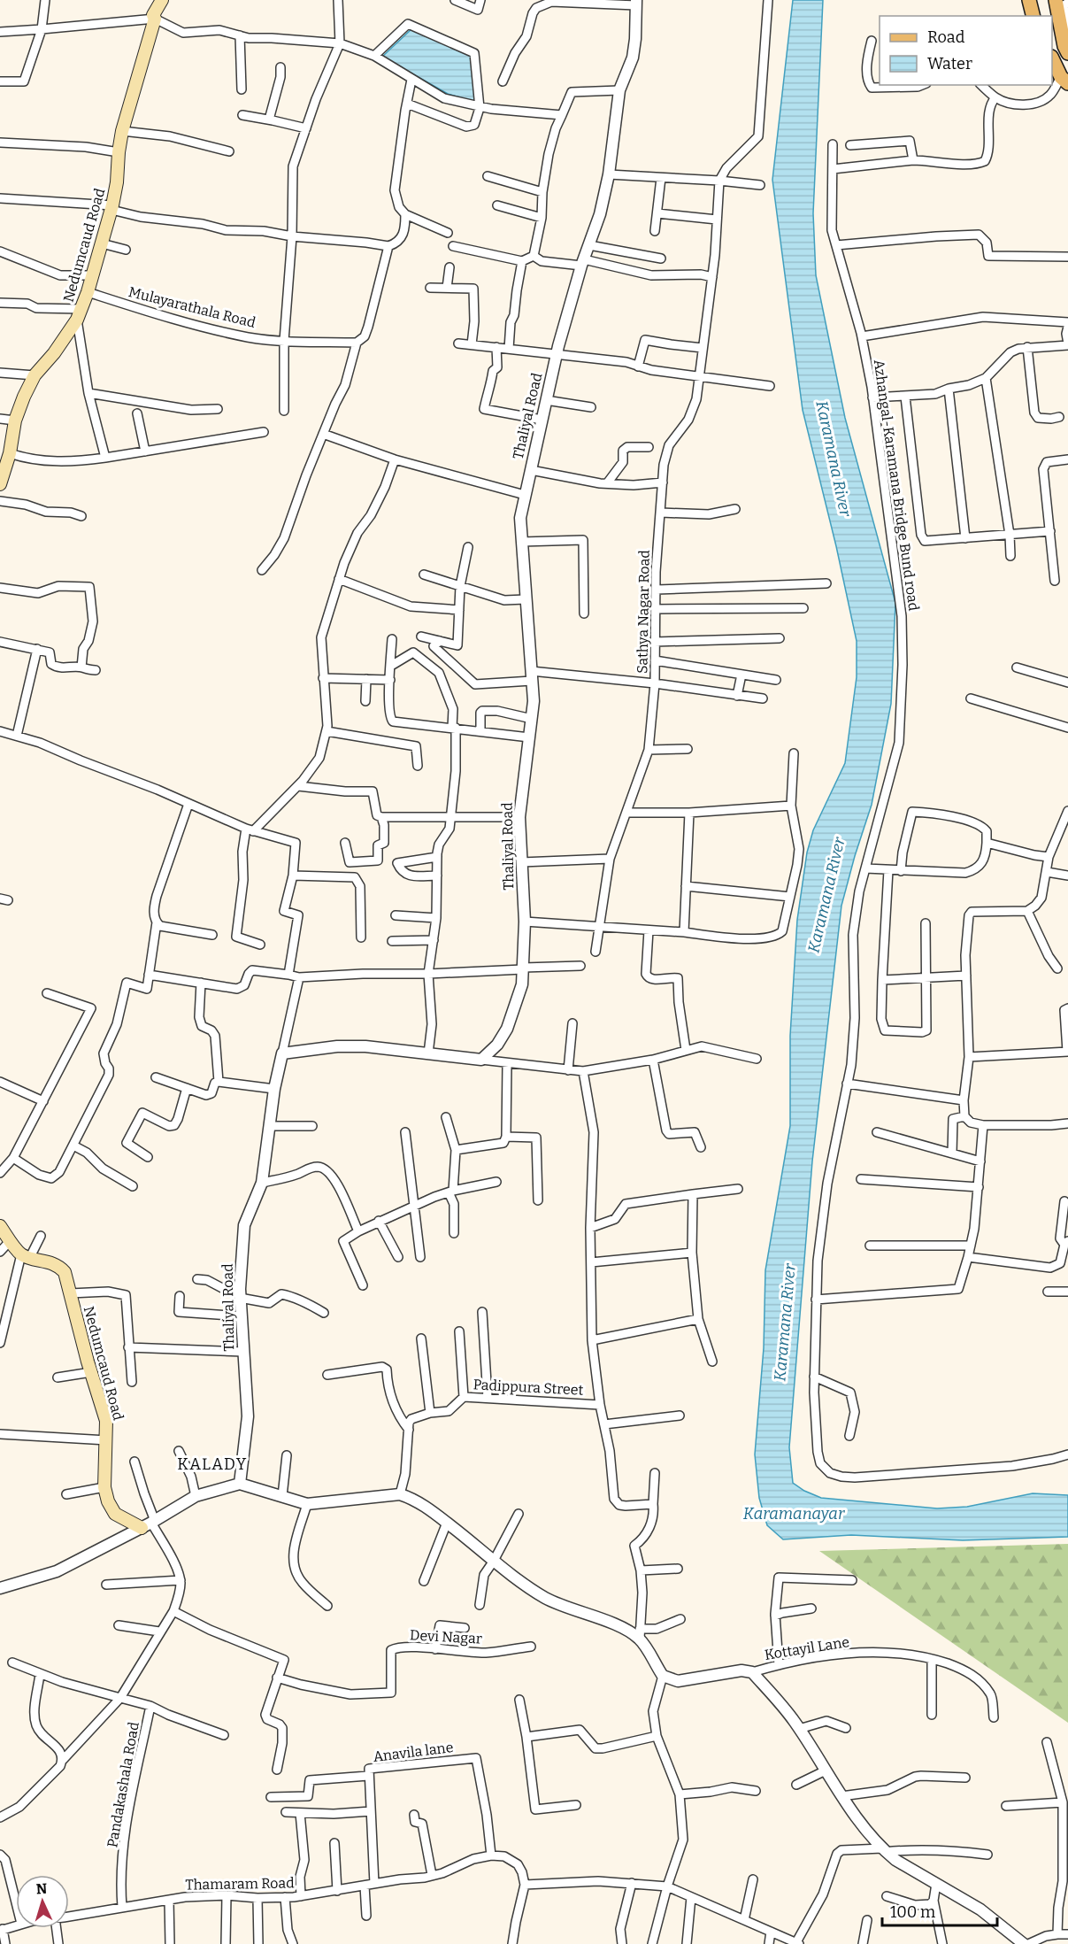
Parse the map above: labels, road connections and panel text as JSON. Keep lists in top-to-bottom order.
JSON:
{
  "streets": {
    "main road": ["Nedumcaud Road"],
    "street": [
      "Mulayarathala Road",
      "Thaliyal Road",
      "Azhangal-Karamana Bridge Bund road",
      "Sathya Nagar Road",
      "Padippura Street",
      "Devi Nagar",
      "Kottayil Lane",
      "Anavila lane",
      "Pandakashala Road",
      "Thamaram Road"
    ]
  },
  "crossings": [
    ["Nedumcaud Road", "Mulayarathala Road"],
    ["Thaliyal Road", "Sathya Nagar Road"],
    ["Anavila lane", "Thamaram Road"],
    ["Pandakashala Road", "Thamaram Road"]
  ],
  "districts": ["KALADY"],
  "water": ["Karamana River", "Karamanayar"],
  "legend": ["Road", "Water"],
  "scale_bar": "100 m",
  "north": "top"
}
